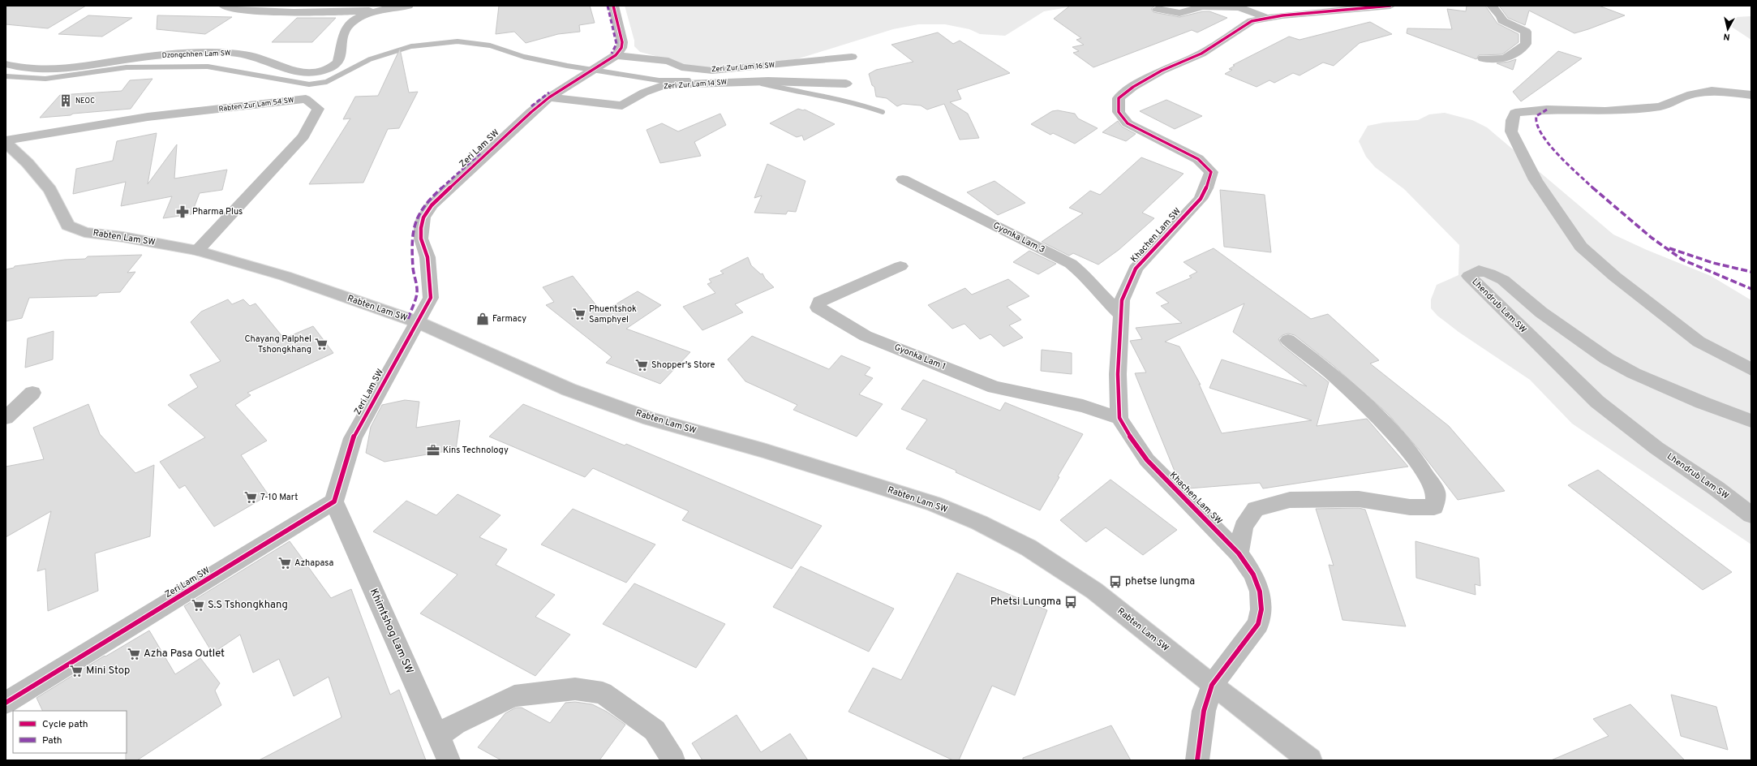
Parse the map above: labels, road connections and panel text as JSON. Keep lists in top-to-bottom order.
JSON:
{
  "streets": {
    "street": [
      "Dzongchhen Lam SW",
      "Zeri Zur Lam 16 SW",
      "Zeri Zur Lam 14 SW",
      "Rabten Zur Lam 54 SW",
      "Zeri Lam SW",
      "Khachen Lam SW",
      "Rabten Lam SW",
      "Gyonka Lam 3",
      "Lhendrub Lam SW",
      "Gyonka Lam 1",
      "Khimtshog Lam SW"
    ]
  },
  "crossings": [
    ["Dzongchhen Lam SW", "Rabten Zur Lam 54 SW"],
    ["Zeri Zur Lam 16 SW", "Zeri Lam SW"],
    ["Zeri Zur Lam 14 SW", "Zeri Lam SW"],
    ["Rabten Zur Lam 54 SW", "Rabten Lam SW"],
    ["Zeri Lam SW", "Rabten Lam SW"],
    ["Zeri Lam SW", "Khimtshog Lam SW"],
    ["Khachen Lam SW", "Rabten Lam SW"],
    ["Khachen Lam SW", "Gyonka Lam 3"],
    ["Khachen Lam SW", "Gyonka Lam 1"]
  ],
  "places": {
    "building": ["NEOC"],
    "pharmacy": ["Pharma Plus"],
    "supermarket": [
      "Phuentshok Samphyel",
      "Chayang Palphel Tshongkhang",
      "Shopper's Store",
      "7-10 Mart",
      "Azhapasa",
      "S.S Tshongkhang",
      "Azha Pasa Outlet",
      "Mini Stop"
    ],
    "shop": ["Farmacy"],
    "office": ["Kins Technology"],
    "bus stop": ["phetse lungma", "Phetsi Lungma"]
  },
  "legend": ["Cycle path", "Path"],
  "north": "bottom"
}
